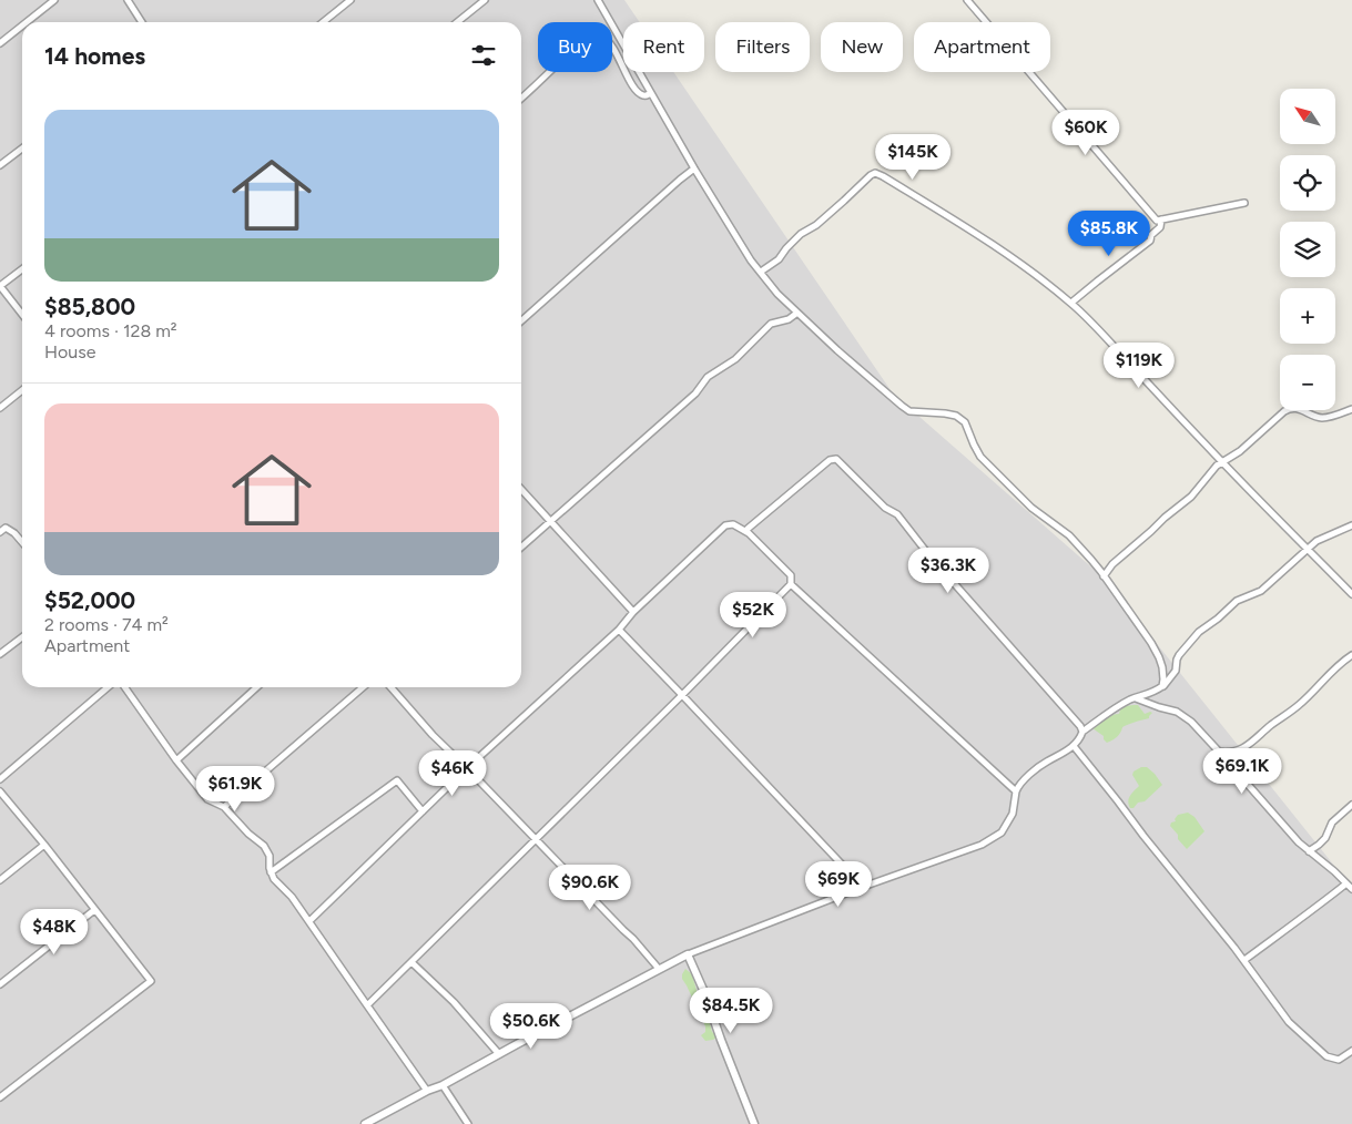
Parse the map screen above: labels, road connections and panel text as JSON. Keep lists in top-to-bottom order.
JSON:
{
  "north": "top left",
  "page": {
    "chip": [
      "Buy",
      "Rent",
      "Filters",
      "New",
      "Apartment"
    ],
    "heading": "14 homes",
    "map_buttons": ["+", "−"],
    "list": [
      {
        "name": "$85,800",
        "note": "4 rooms · 128 m² · House"
      },
      {
        "name": "$52,000",
        "note": "2 rooms · 74 m² · Apartment"
      }
    ],
    "price": [
      "$60K",
      "$145K",
      "$85.8K",
      "$119K",
      "$36.3K",
      "$52K",
      "$69.1K",
      "$46K",
      "$61.9K",
      "$69K",
      "$90.6K",
      "$48K",
      "$84.5K",
      "$50.6K"
    ]
  }
}
